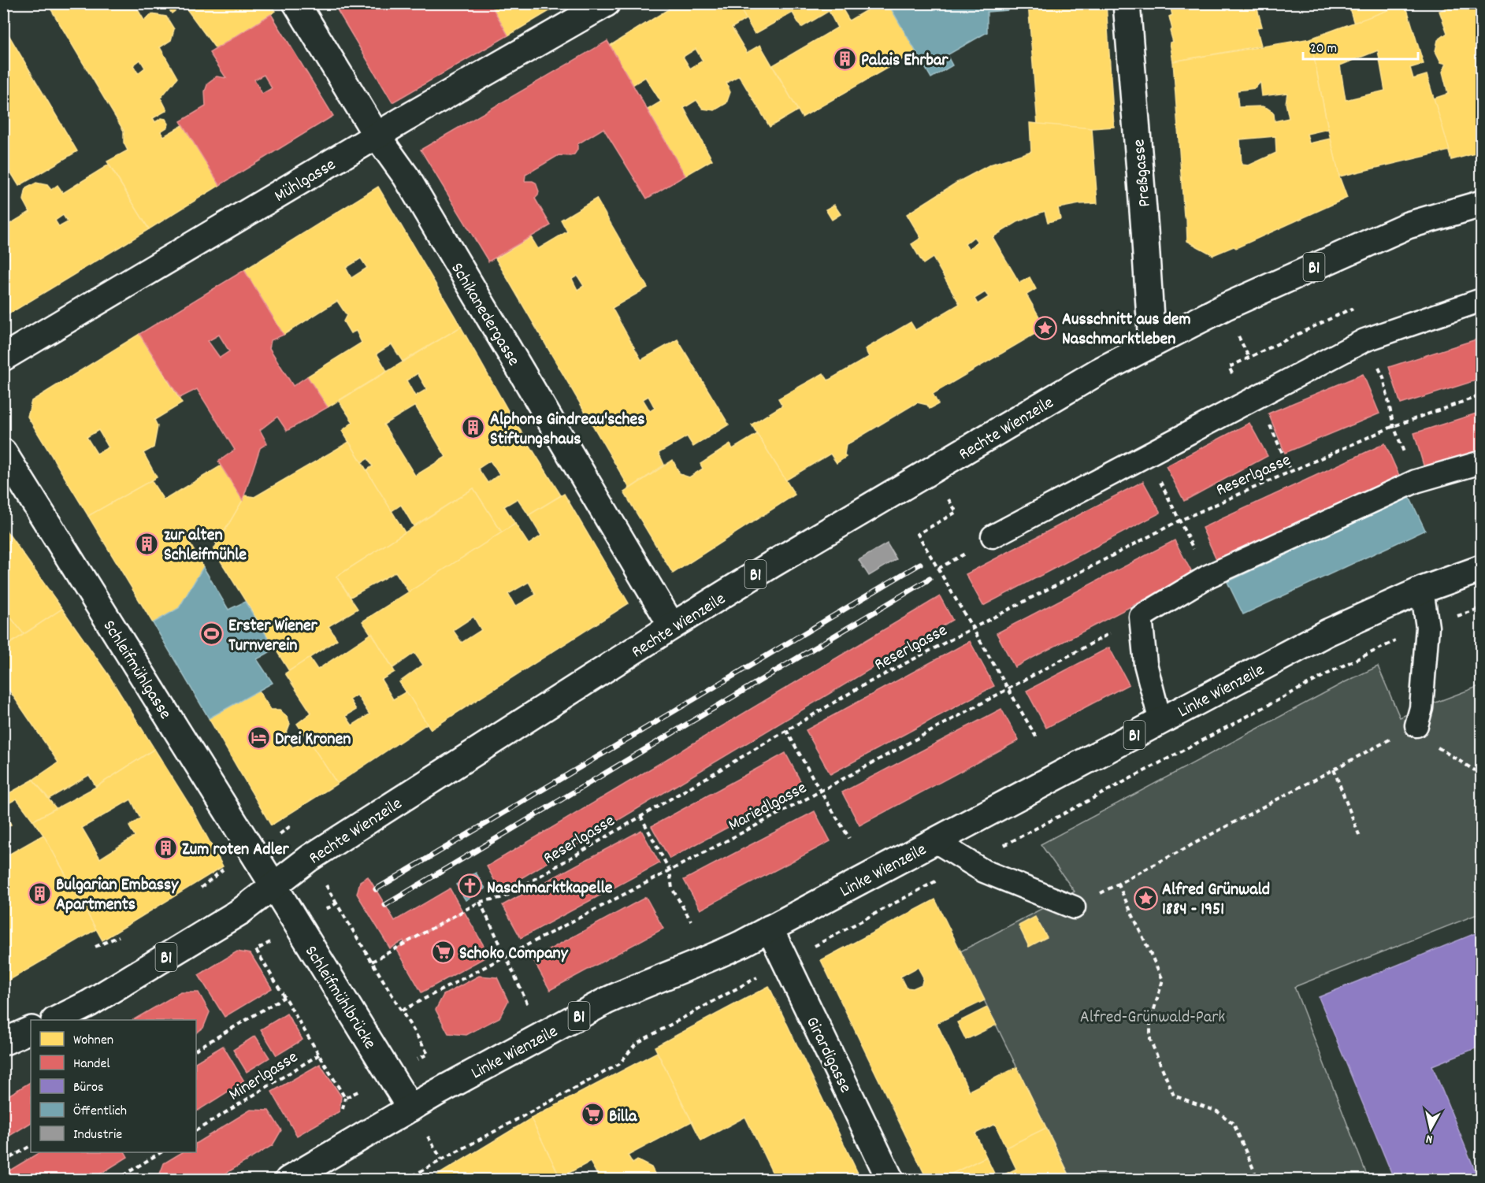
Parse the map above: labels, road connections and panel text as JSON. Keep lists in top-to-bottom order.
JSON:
{
  "streets": {
    "main road": [
      "Preßgasse",
      "Mühlgasse",
      "B1",
      "Schikanedergasse",
      "Rechte Wienzeile",
      "Schleifmühlgasse",
      "Linke Wienzeile",
      "Schleifmühlbrücke",
      "Girardigasse"
    ],
    "path": ["Reserlgasse", "Mariedlgasse", "Minerlgasse"]
  },
  "crossings": [
    ["Preßgasse", "Rechte Wienzeile"],
    ["Mühlgasse", "Schikanedergasse"],
    ["Schikanedergasse", "Rechte Wienzeile"],
    ["Rechte Wienzeile", "Schleifmühlgasse"],
    ["Rechte Wienzeile", "Schleifmühlbrücke"],
    ["Schleifmühlgasse", "Schleifmühlbrücke"],
    ["Linke Wienzeile", "Schleifmühlbrücke"],
    ["Linke Wienzeile", "Girardigasse"]
  ],
  "parks": ["Alfred-Grünwald-Park"],
  "places": {
    "building": [
      "Palais Ehrbar",
      "Alphons Gindreau'sches Stiftungshaus",
      "zur alten Schleifmühle",
      "Zum roten Adler",
      "Bulgarian Embassy Apartments"
    ],
    "place": ["Ausschnitt aus dem Naschmarktleben", "Alfred Grünwald 1884 - 1951"],
    "sports": ["Erster Wiener Turnverein"],
    "hotel": ["Drei Kronen"],
    "church": ["Naschmarktkapelle"],
    "supermarket": ["Schoko Company", "Billa"]
  },
  "legend": [
    "Wohnen",
    "Handel",
    "Büros",
    "Öffentlich",
    "Industrie"
  ],
  "scale_bar": "20 m",
  "north": "bottom"
}
